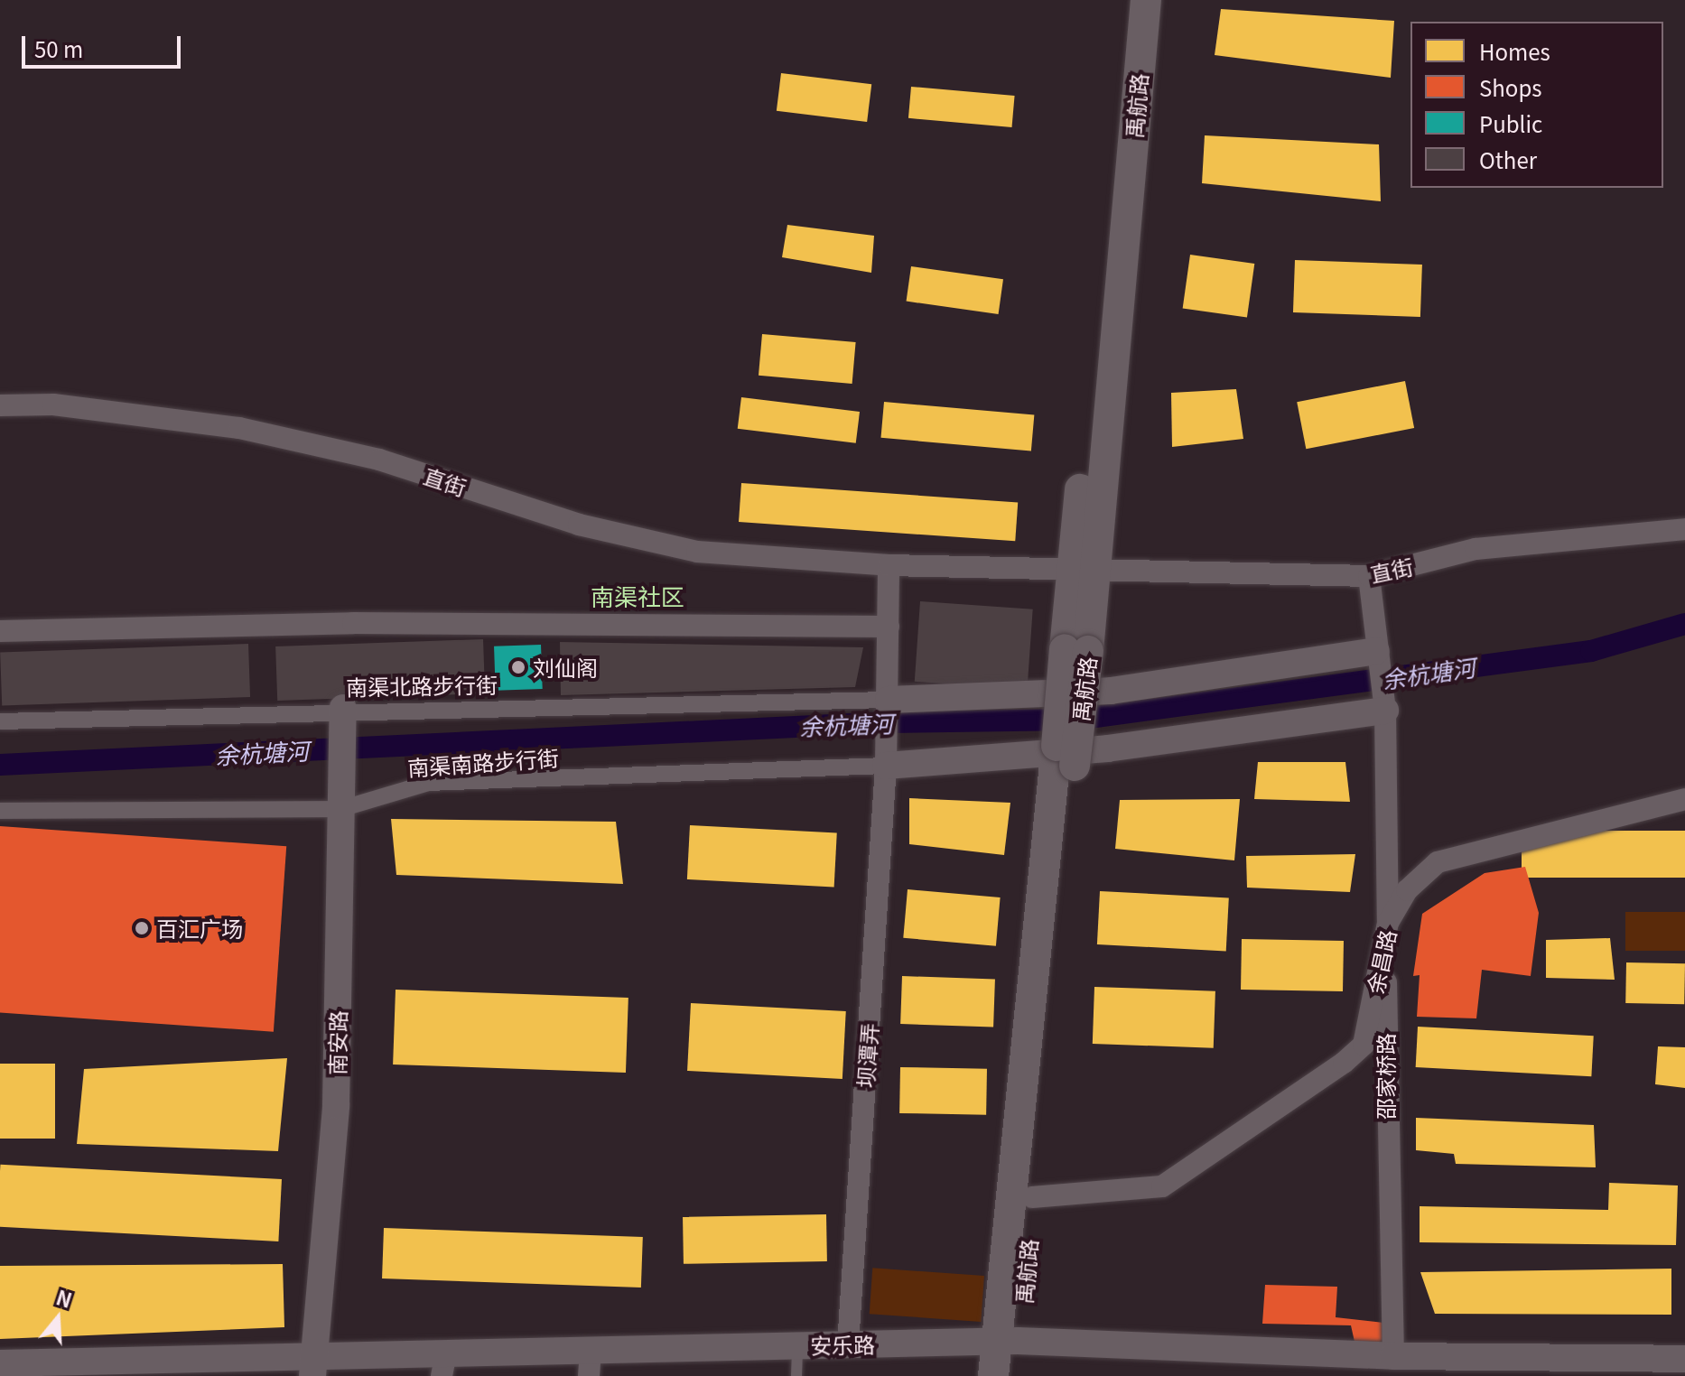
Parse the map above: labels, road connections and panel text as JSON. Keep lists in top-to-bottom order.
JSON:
{
  "streets": {
    "main road": ["禹航路"],
    "street": [
      "直街",
      "南渠北路步行街",
      "南渠南路步行街",
      "余昌路",
      "南安路",
      "坝潭弄",
      "邵家桥路",
      "安乐路"
    ]
  },
  "crossings": [
    ["禹航路", "直街"],
    ["禹航路", "余昌路"],
    ["禹航路", "安乐路"],
    ["直街", "坝潭弄"],
    ["直街", "邵家桥路"],
    ["南渠北路步行街", "南安路"],
    ["南渠北路步行街", "坝潭弄"],
    ["南渠南路步行街", "南安路"],
    ["南渠南路步行街", "坝潭弄"],
    ["余昌路", "邵家桥路"],
    ["南安路", "安乐路"],
    ["坝潭弄", "安乐路"],
    ["邵家桥路", "安乐路"]
  ],
  "districts": ["南渠社区"],
  "water": ["余杭塘河"],
  "places": ["刘仙阁", "百汇广场"],
  "legend": [
    "Homes",
    "Shops",
    "Public",
    "Other"
  ],
  "scale_bar": "50 m",
  "north": "top"
}
